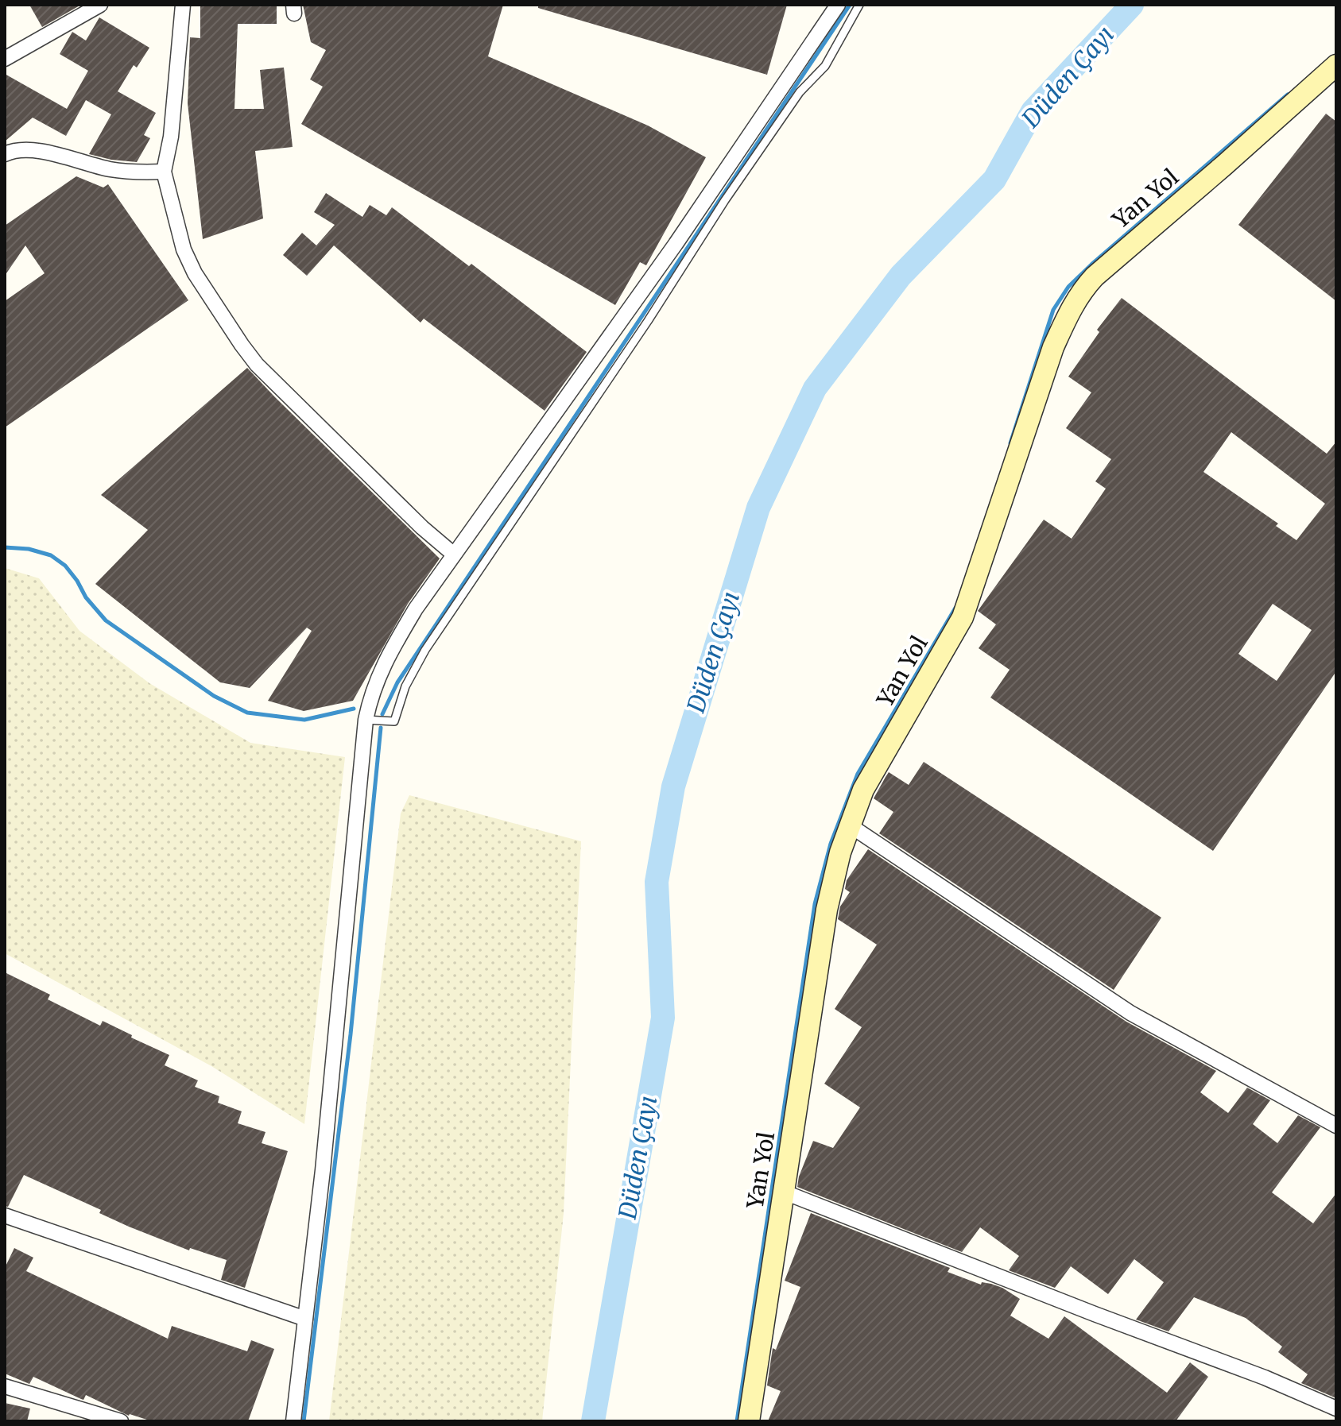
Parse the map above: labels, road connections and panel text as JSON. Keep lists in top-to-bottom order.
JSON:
{
  "streets": {
    "street": ["Yan Yol"]
  },
  "water": ["Düden Çayı"]
}
